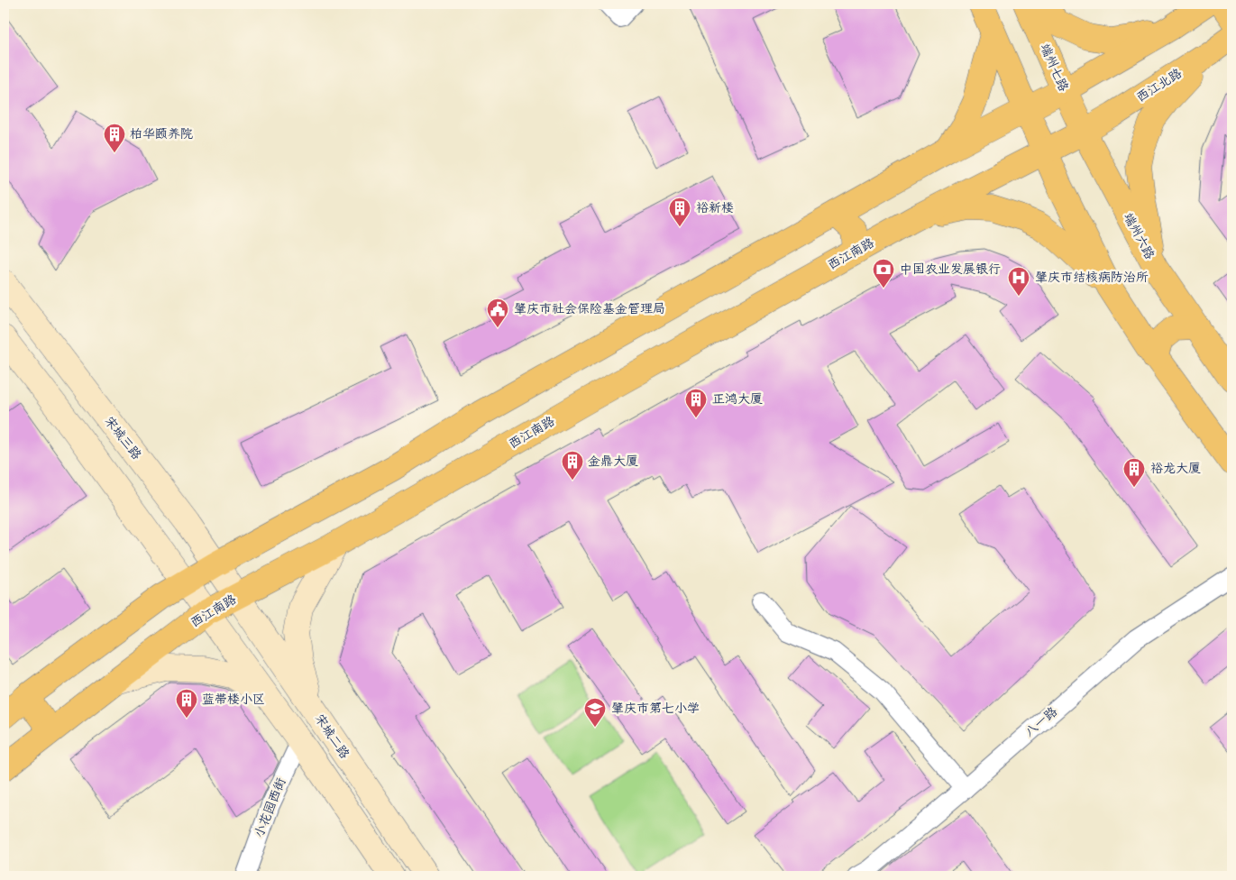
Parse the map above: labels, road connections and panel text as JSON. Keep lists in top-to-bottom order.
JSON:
{
  "streets": {
    "main road": [
      "端州七路",
      "西江北路",
      "端州六路",
      "西江南路",
      "宋城三路",
      "宋城二路"
    ],
    "street": ["八一路", "小花园西街"]
  },
  "crossings": [
    ["端州七路", "西江北路"],
    ["端州七路", "端州六路"],
    ["端州七路", "西江南路"],
    ["西江北路", "端州六路"],
    ["西江北路", "西江南路"],
    ["端州六路", "西江南路"],
    ["西江南路", "宋城三路"],
    ["西江南路", "宋城二路"],
    ["宋城三路", "宋城二路"]
  ],
  "places": {
    "building": [
      "柏华颐养院",
      "裕新楼",
      "正鸿大厦",
      "金鼎大厦",
      "裕龙大厦",
      "蓝带楼小区"
    ],
    "bank": ["中国农业发展银行"],
    "hospital": ["肇庆市结核病防治所"],
    "public building": ["肇庆市社会保险基金管理局"],
    "school or university": ["肇庆市第七小学"]
  }
}
